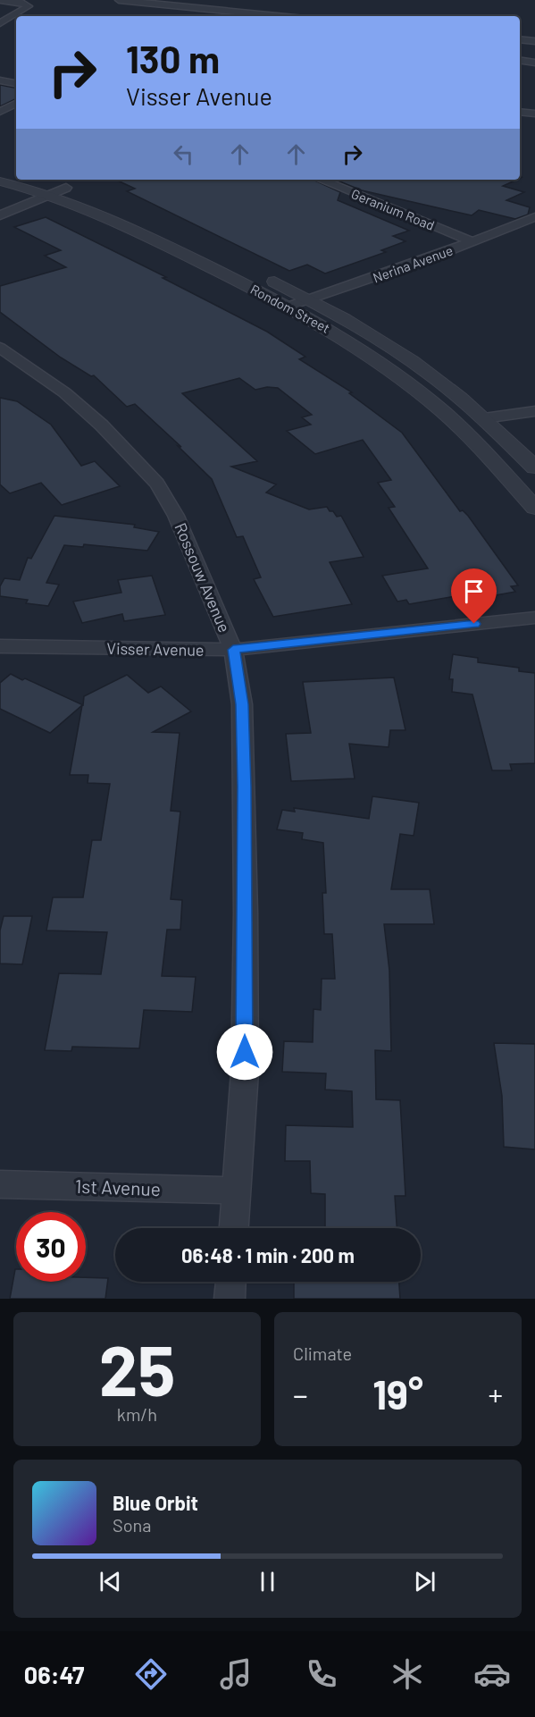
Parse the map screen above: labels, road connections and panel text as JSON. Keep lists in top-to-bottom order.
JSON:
{
  "streets": {
    "street": [
      "Geranium Road",
      "Nerina Avenue",
      "Rondom Street",
      "Rossouw Avenue",
      "Visser Avenue",
      "1st Avenue"
    ]
  },
  "crossings": [
    ["Geranium Road", "Nerina Avenue"],
    ["Nerina Avenue", "Rondom Street"],
    ["Rossouw Avenue", "Visser Avenue"],
    ["Rossouw Avenue", "1st Avenue"]
  ],
  "page": {
    "turn": ["130 m", "Visser Avenue"],
    "limit": "30",
    "trip": "06:48 · 1 min · 200 m",
    "tile": [
      ["25", "km/h"],
      "Climate"
    ],
    "heat": ["−", "19°", "+"],
    "song": ["Blue Orbit", "Sona"],
    "tabs": "06:47"
  }
}
